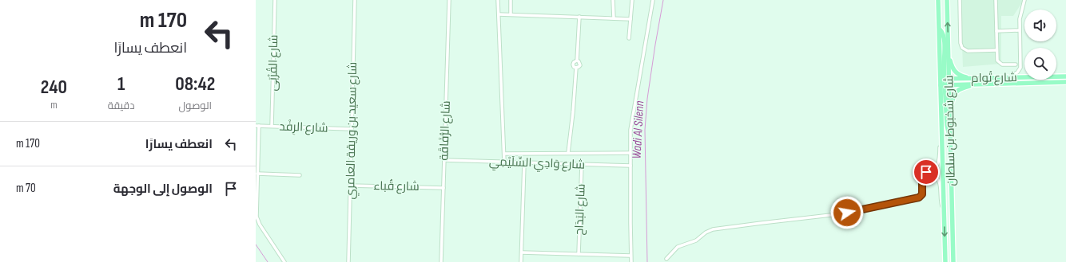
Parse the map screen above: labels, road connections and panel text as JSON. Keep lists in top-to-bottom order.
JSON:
{
  "streets": {
    "main road": ["شارع تُوام", "شارع شخبوط بن سلطان"],
    "street": [
      "شارع القُرْبَى",
      "شارع الرِفْد",
      "شارع سعيد بن وريقة العامري",
      "شارع الرُّفَاقَة",
      "شارع وَادِي السِّلَيْمِي",
      "شارع قُباء",
      "شارع البَدَاح"
    ]
  },
  "crossings": [
    ["شارع القُرْبَى", "شارع الرِفْد"],
    ["شارع تُوام", "شارع شخبوط بن سلطان"],
    ["شارع الرِفْد", "شارع سعيد بن وريقة العامري"],
    ["شارع سعيد بن وريقة العامري", "شارع قُباء"],
    ["شارع الرُّفَاقَة", "شارع وَادِي السِّلَيْمِي"],
    ["شارع الرُّفَاقَة", "شارع قُباء"],
    ["شارع وَادِي السِّلَيْمِي", "شارع البَدَاح"]
  ],
  "water": ["Wadi Al Silenn"],
  "page": {
    "turn": ["170 m", "انعطف يسارًا"],
    "eta": [
      "08:42",
      "الوصول",
      "1",
      "دقيقة",
      "240",
      "m"
    ],
    "list": [
      {
        "name": "انعطف يسارًا",
        "value": "170 m"
      },
      {
        "name": "الوصول إلى الوجهة",
        "value": "70 m"
      }
    ]
  }
}
